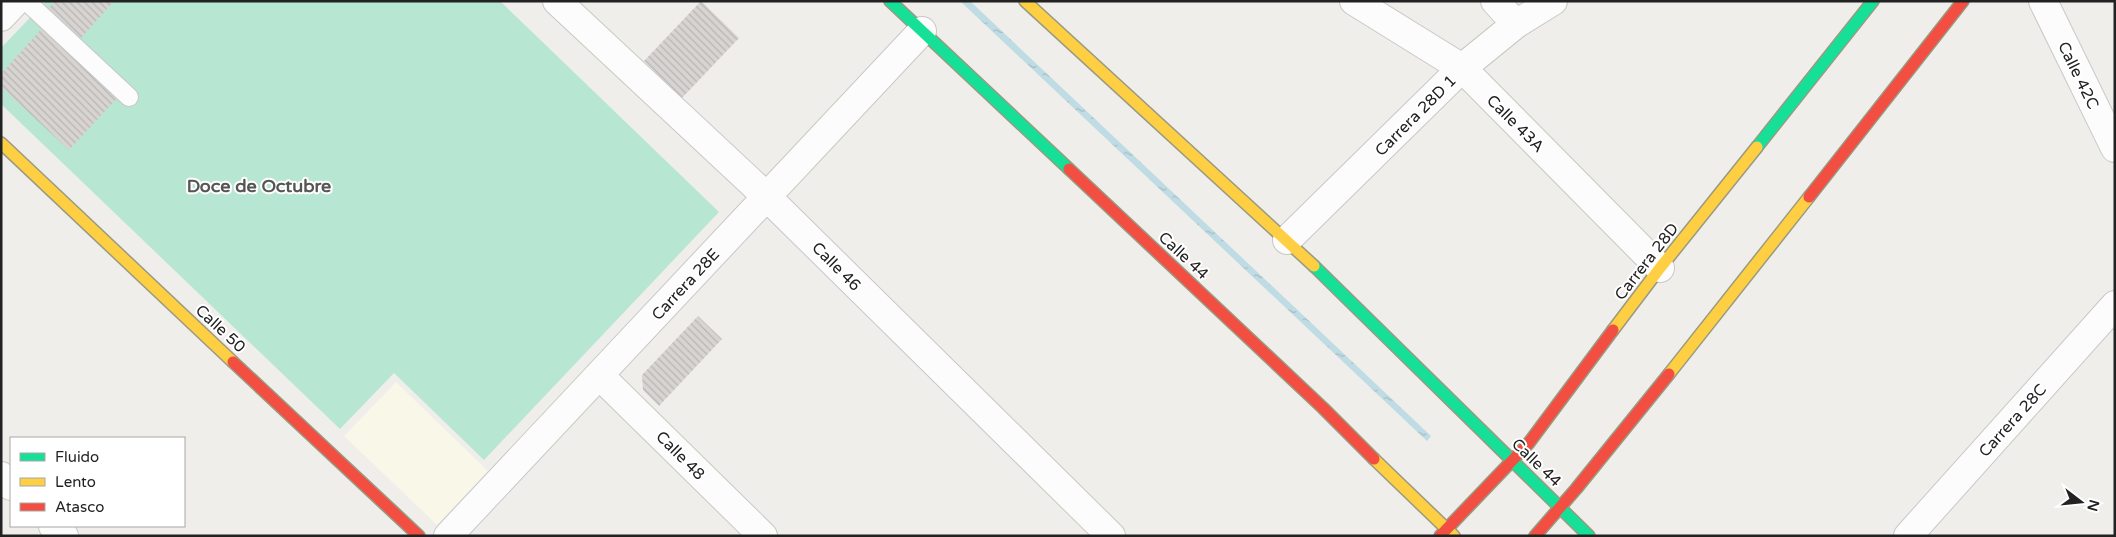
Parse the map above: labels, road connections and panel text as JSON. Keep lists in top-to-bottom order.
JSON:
{
  "streets": {
    "street": [
      "Calle 42C",
      "Carrera 28D 1",
      "Calle 43A",
      "Calle 44",
      "Carrera 28D",
      "Calle 46",
      "Carrera 28E",
      "Calle 50",
      "Carrera 28C",
      "Calle 48"
    ]
  },
  "crossings": [
    ["Carrera 28D 1", "Calle 43A"],
    ["Carrera 28D 1", "Calle 44"],
    ["Calle 43A", "Carrera 28D"],
    ["Calle 44", "Carrera 28D"],
    ["Calle 44", "Carrera 28E"],
    ["Calle 46", "Carrera 28E"],
    ["Carrera 28E", "Calle 48"]
  ],
  "districts": ["Doce de Octubre"],
  "legend": ["Fluido", "Lento", "Atasco"],
  "north": "right"
}
